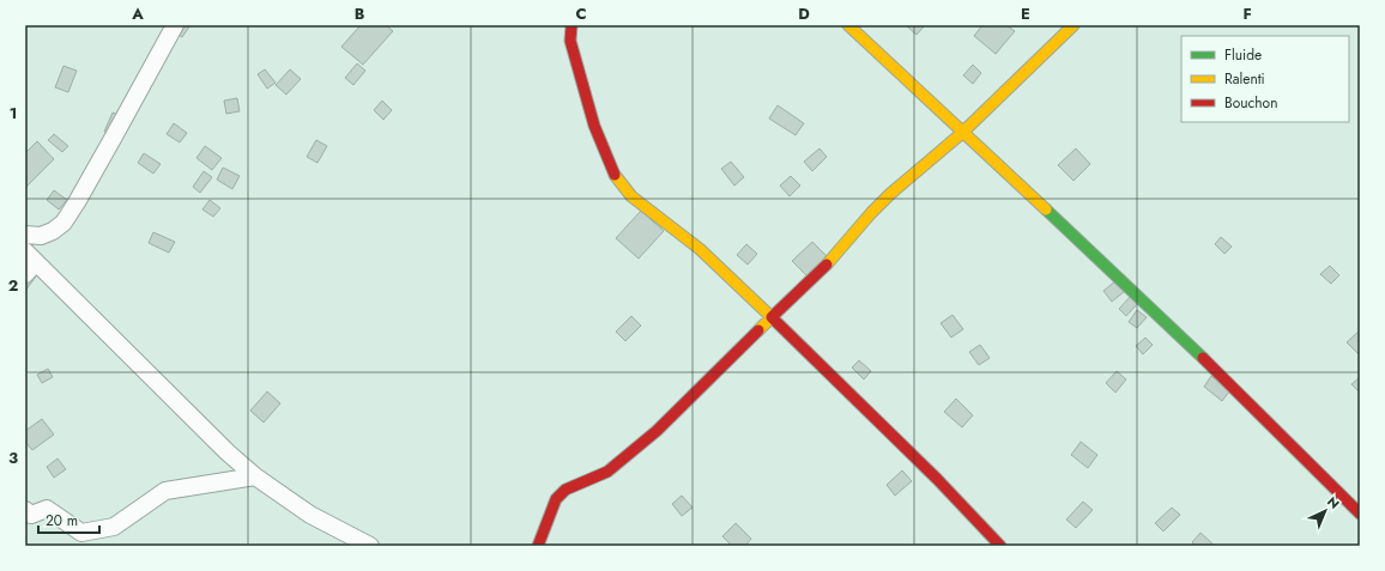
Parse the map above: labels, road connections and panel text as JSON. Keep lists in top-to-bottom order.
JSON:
{
  "legend": ["Fluide", "Ralenti", "Bouchon"],
  "scale_bar": "20 m",
  "north": "top right",
  "grid": {
    "columns": [
      "A",
      "B",
      "C",
      "D",
      "E",
      "F"
    ],
    "rows": ["1", "2", "3"]
  }
}
